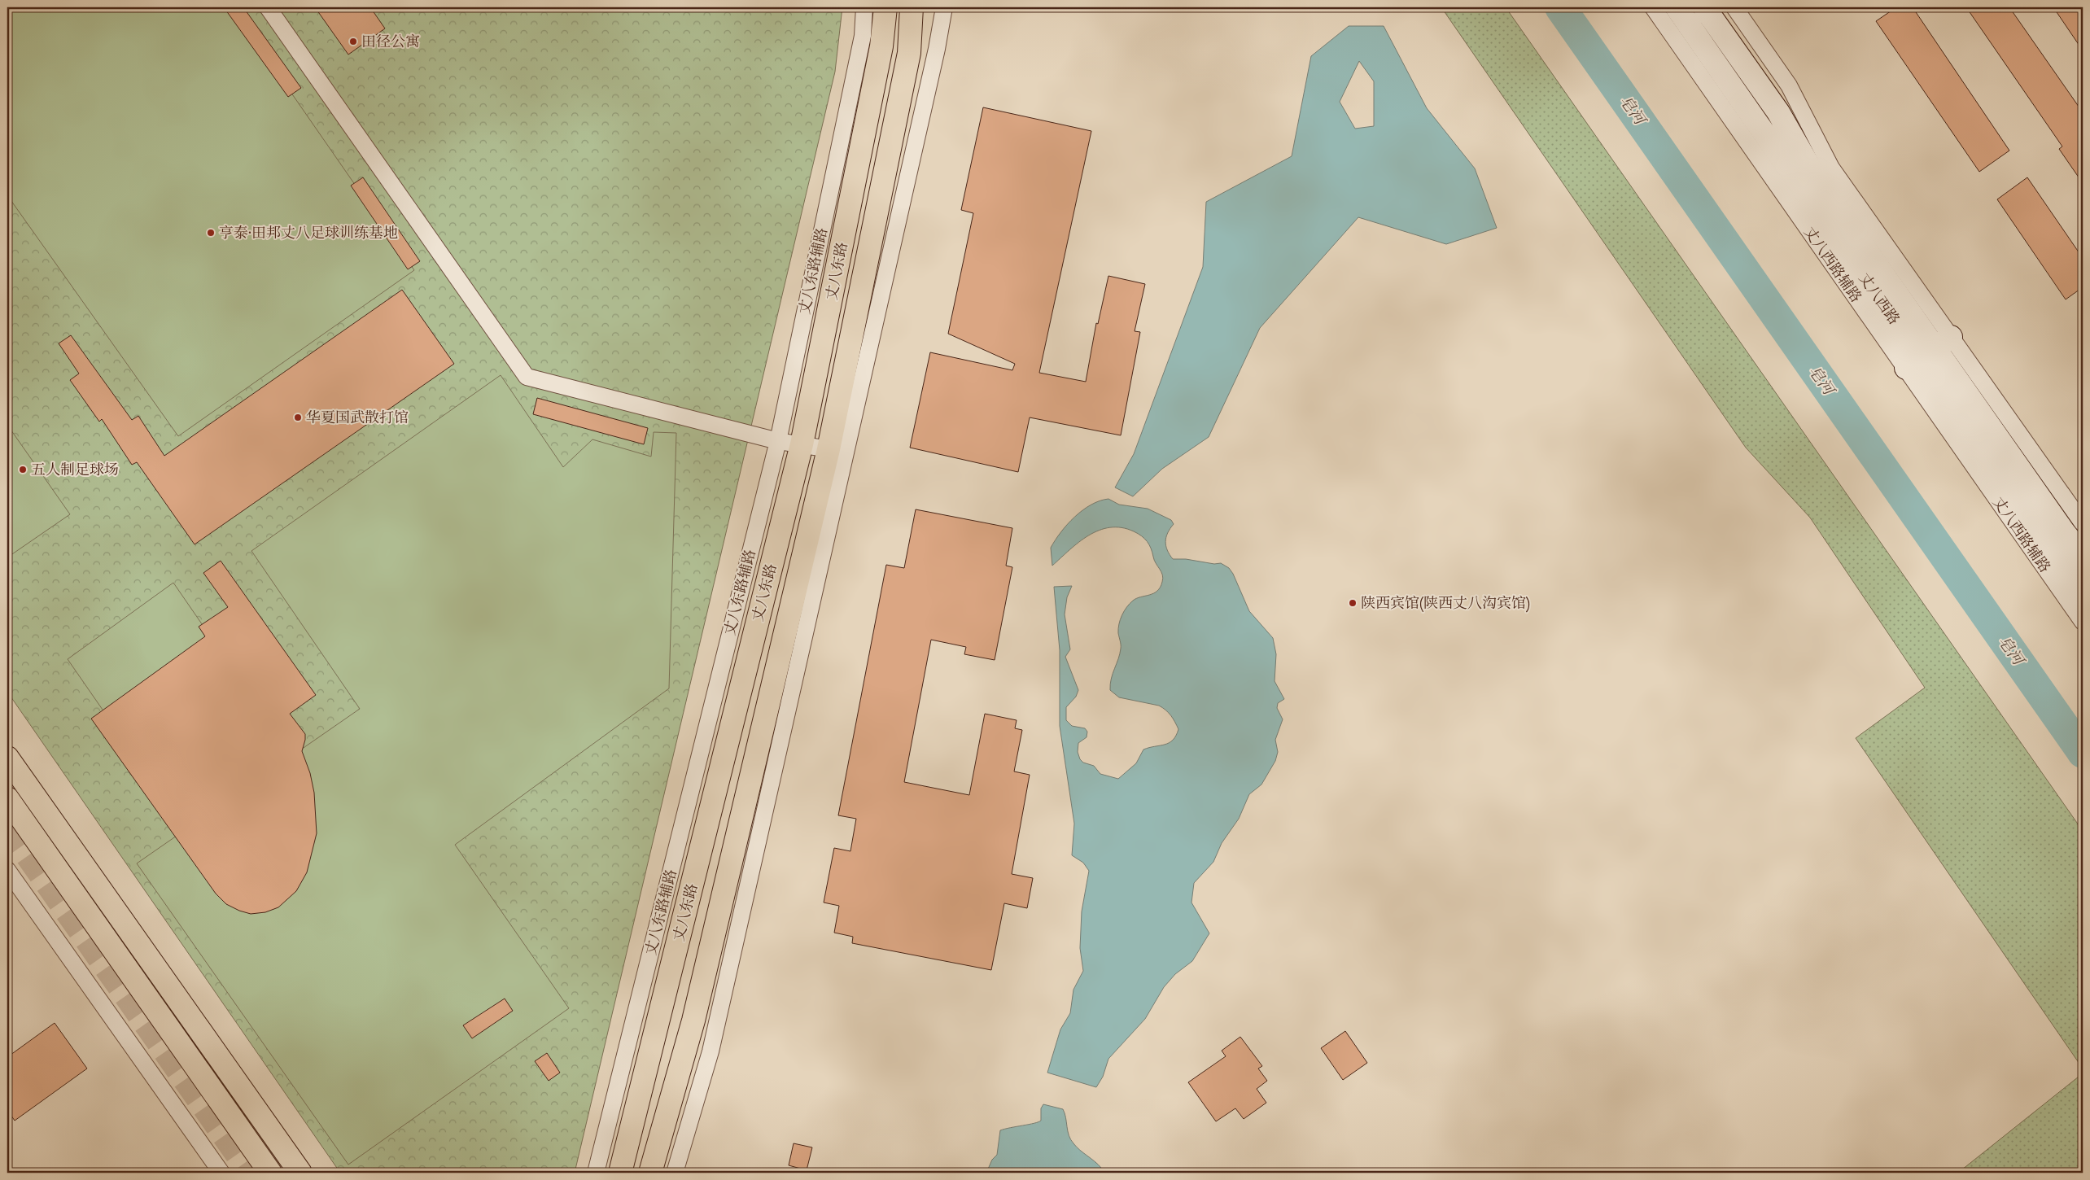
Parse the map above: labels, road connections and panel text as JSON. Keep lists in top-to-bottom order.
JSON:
{
  "streets": {
    "main road": ["丈八东路", "丈八西路"],
    "street": ["丈八西路辅路", "丈八东路辅路"]
  },
  "crossings": [
    ["丈八西路辅路", "丈八西路"]
  ],
  "water": ["皂河"],
  "places": [
    "田径公寓",
    "亨泰·田邦丈八足球训练基地",
    "华夏国武散打馆",
    "五人制足球场",
    "陕西宾馆(陕西丈八沟宾馆)"
  ]
}
